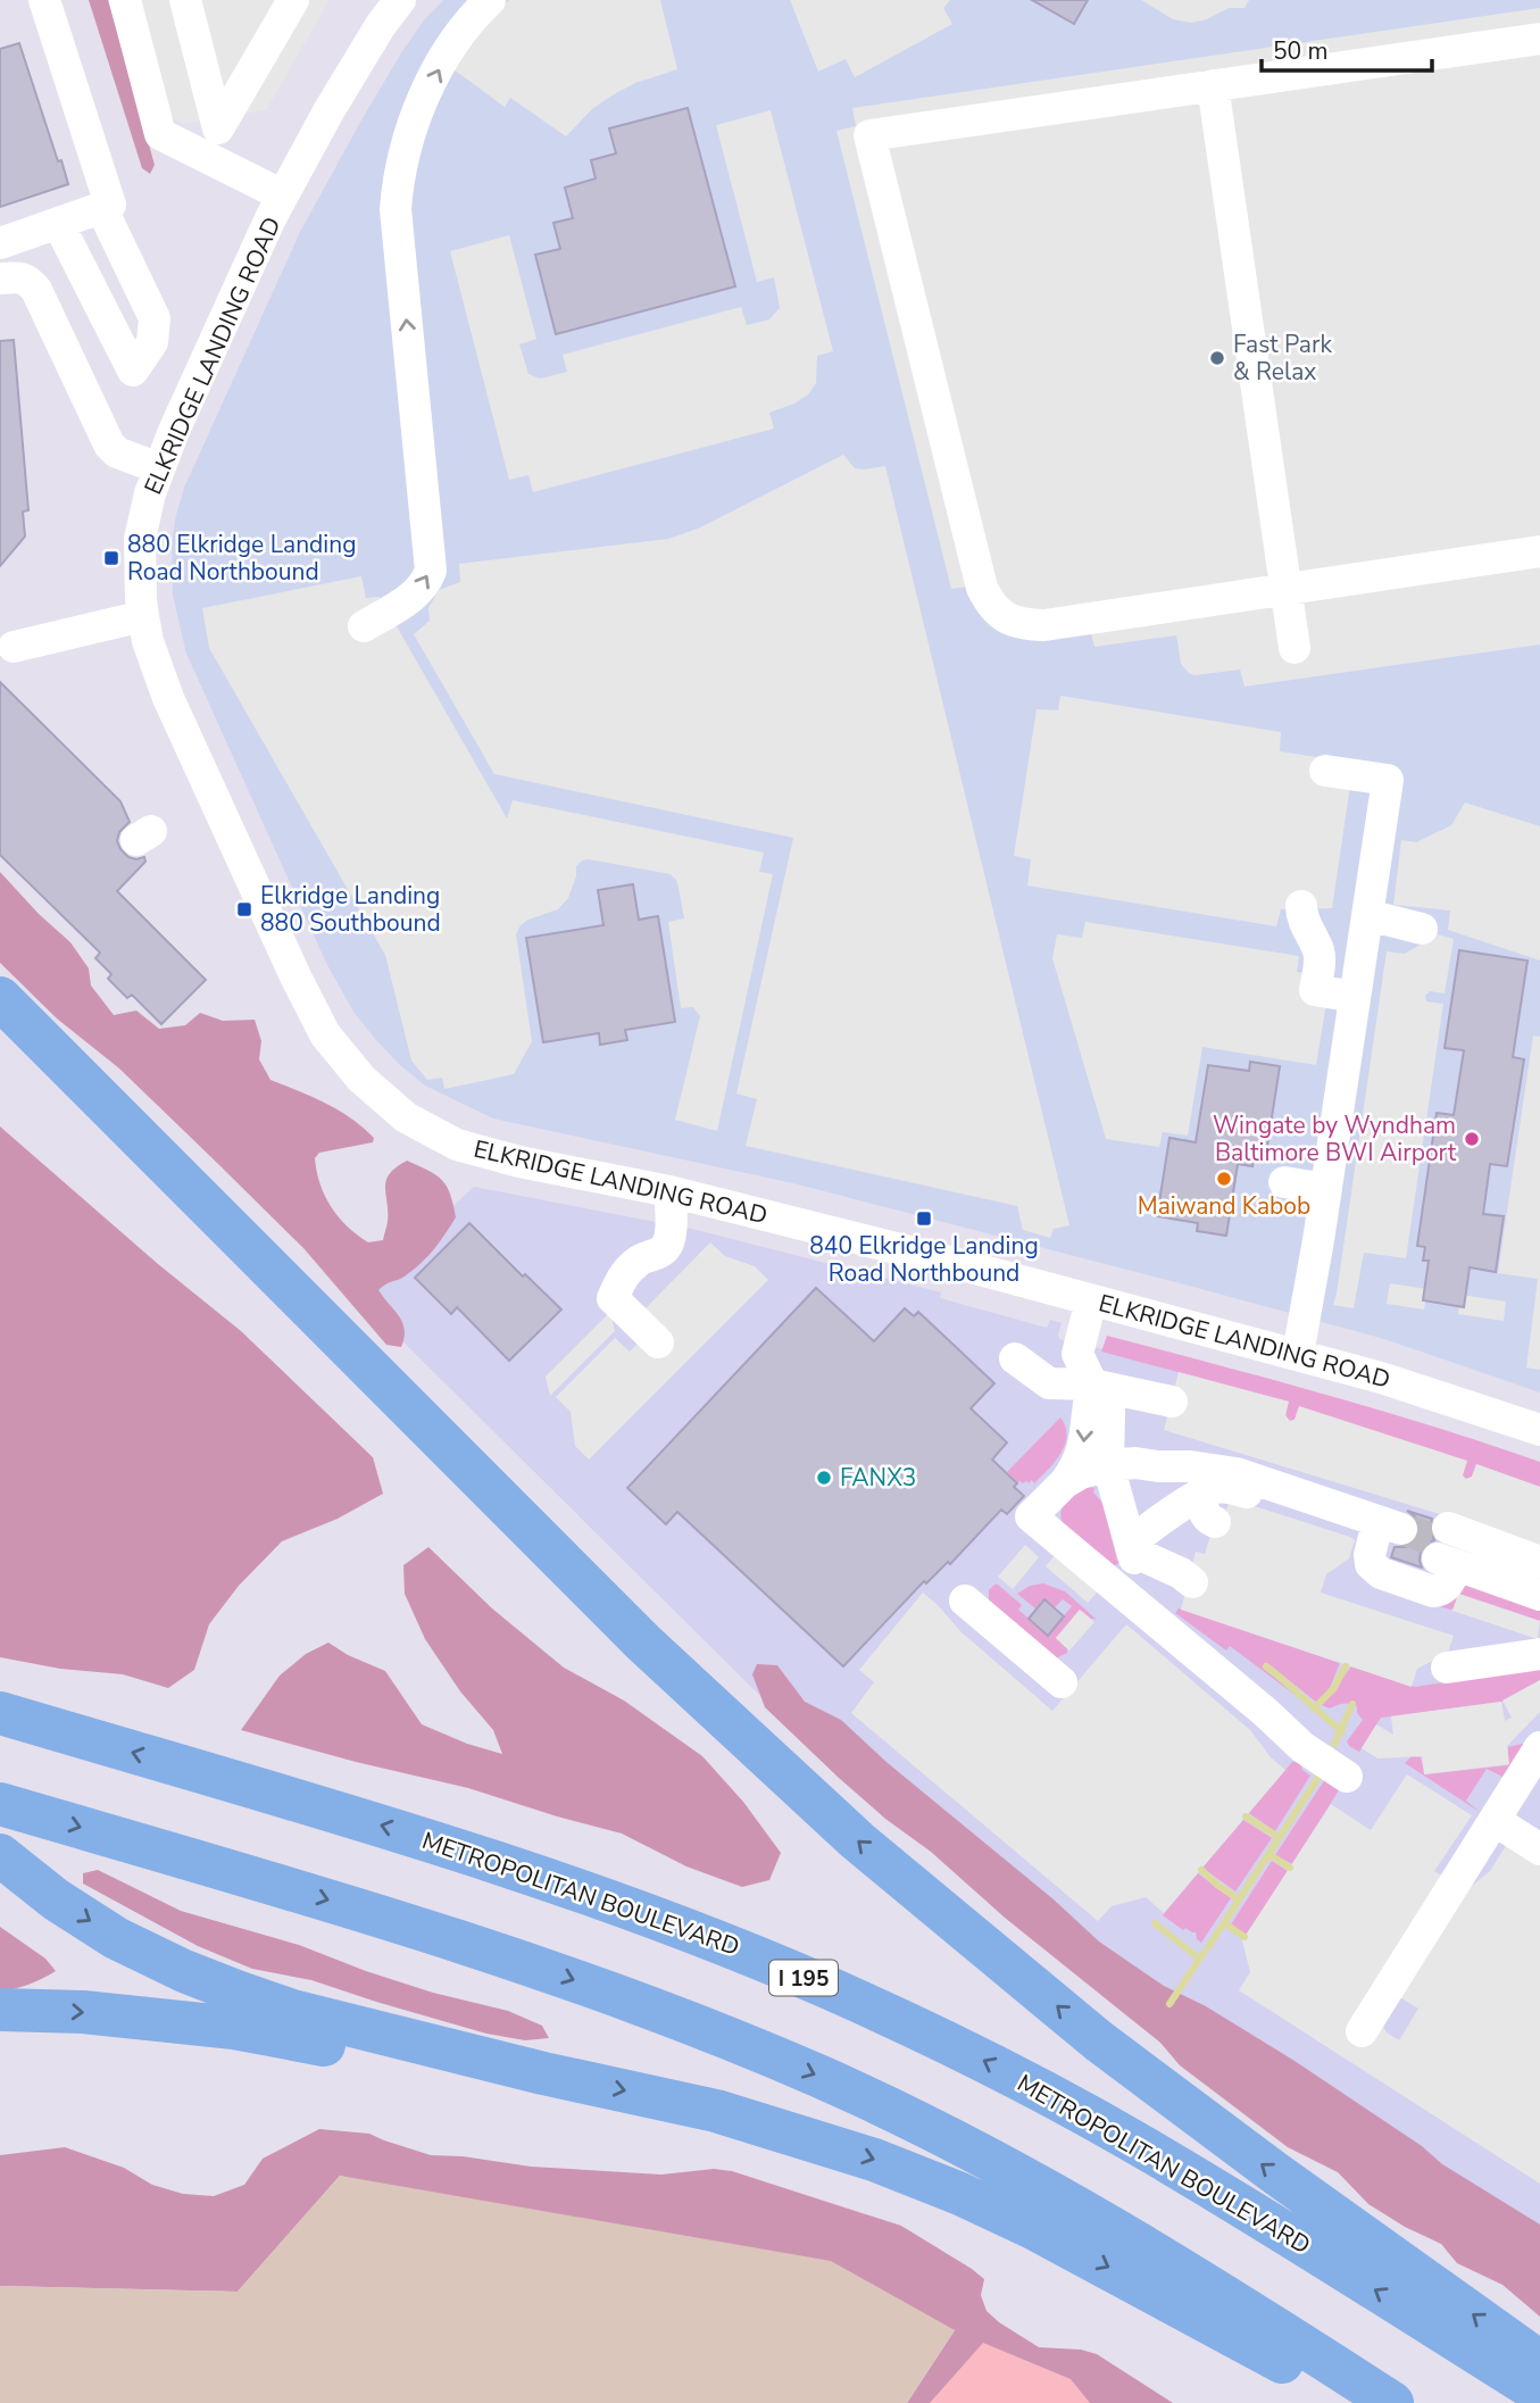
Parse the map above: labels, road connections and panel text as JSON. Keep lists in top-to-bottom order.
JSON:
{
  "streets": {
    "highway": ["METROPOLITAN BOULEVARD", "I 195"],
    "street": ["ELKRIDGE LANDING ROAD"]
  },
  "places": {
    "other": [
      "Fast Park & Relax",
      "Wingate by Wyndham Baltimore BWI Airport",
      "Maiwand Kabob",
      "FANX3"
    ],
    "transit": ["880 Elkridge Landing Road Northbound", "Elkridge Landing 880 Southbound", "840 Elkridge Landing Road Northbound"]
  },
  "scale_bar": "50 m"
}
